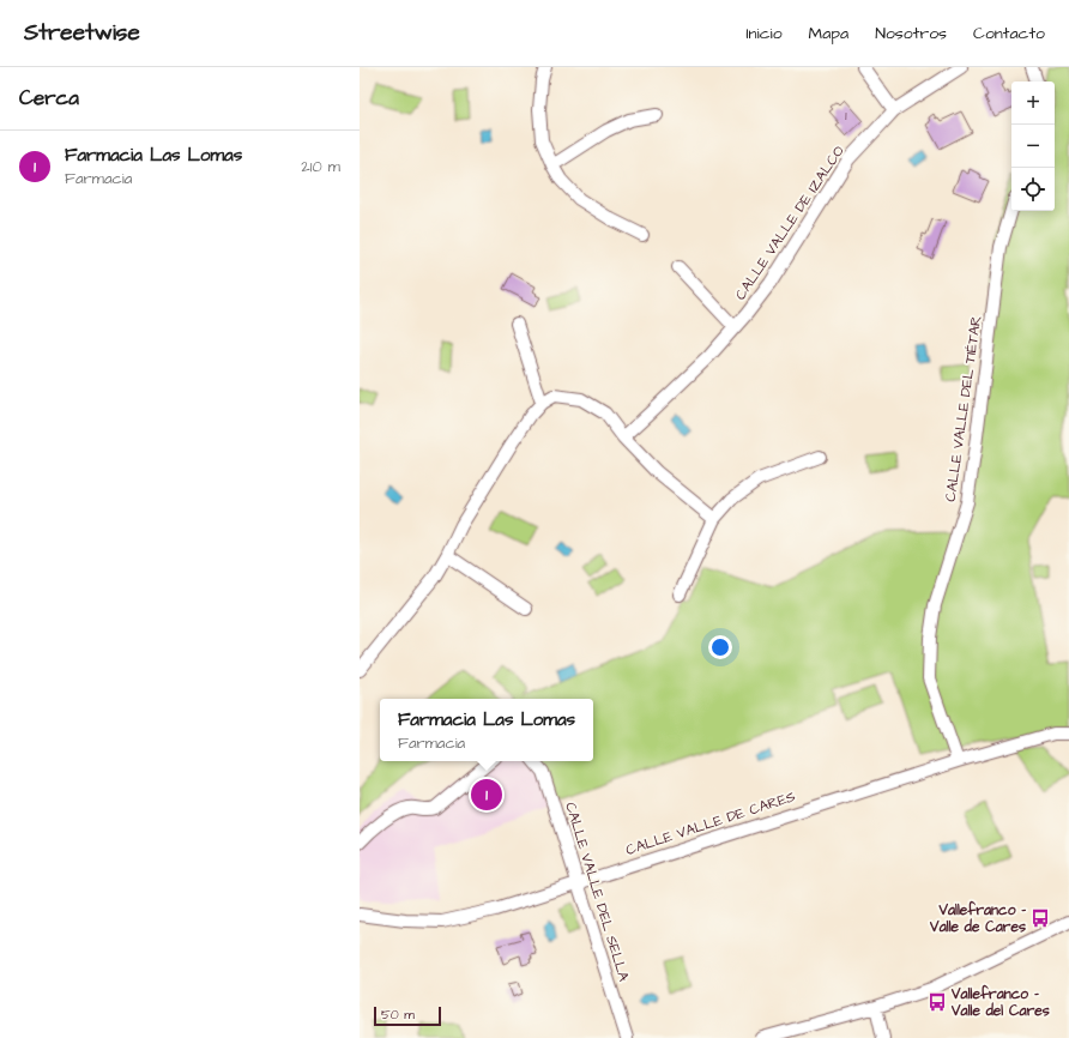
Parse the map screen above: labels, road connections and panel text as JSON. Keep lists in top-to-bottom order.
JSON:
{
  "streets": {
    "street": [
      "CALLE VALLE DE IZALCO",
      "CALLE VALLE DEL TIÉTAR",
      "CALLE VALLE DE CARES",
      "CALLE VALLE DEL SELLA"
    ]
  },
  "crossings": [
    ["CALLE VALLE DEL TIÉTAR", "CALLE VALLE DE CARES"],
    ["CALLE VALLE DE CARES", "CALLE VALLE DEL SELLA"]
  ],
  "places": {
    "bus stop": ["Vallefranco - Valle de Cares", "Vallefranco - Valle del Cares"]
  },
  "house_numbers": ["1"],
  "scale_bar": "50 m",
  "page": {
    "header": "Streetwise",
    "nav": [
      "Inicio",
      "Mapa",
      "Nosotros",
      "Contacto"
    ],
    "heading": "Cerca",
    "map_buttons": ["+", "−"],
    "list": [
      {
        "mark": "1",
        "name": "Farmacia Las Lomas",
        "note": "Farmacia",
        "value": "210 m"
      }
    ],
    "popup": ["Farmacia Las Lomas", "Farmacia"],
    "pins": "1",
    "scale": "50 m"
  }
}
